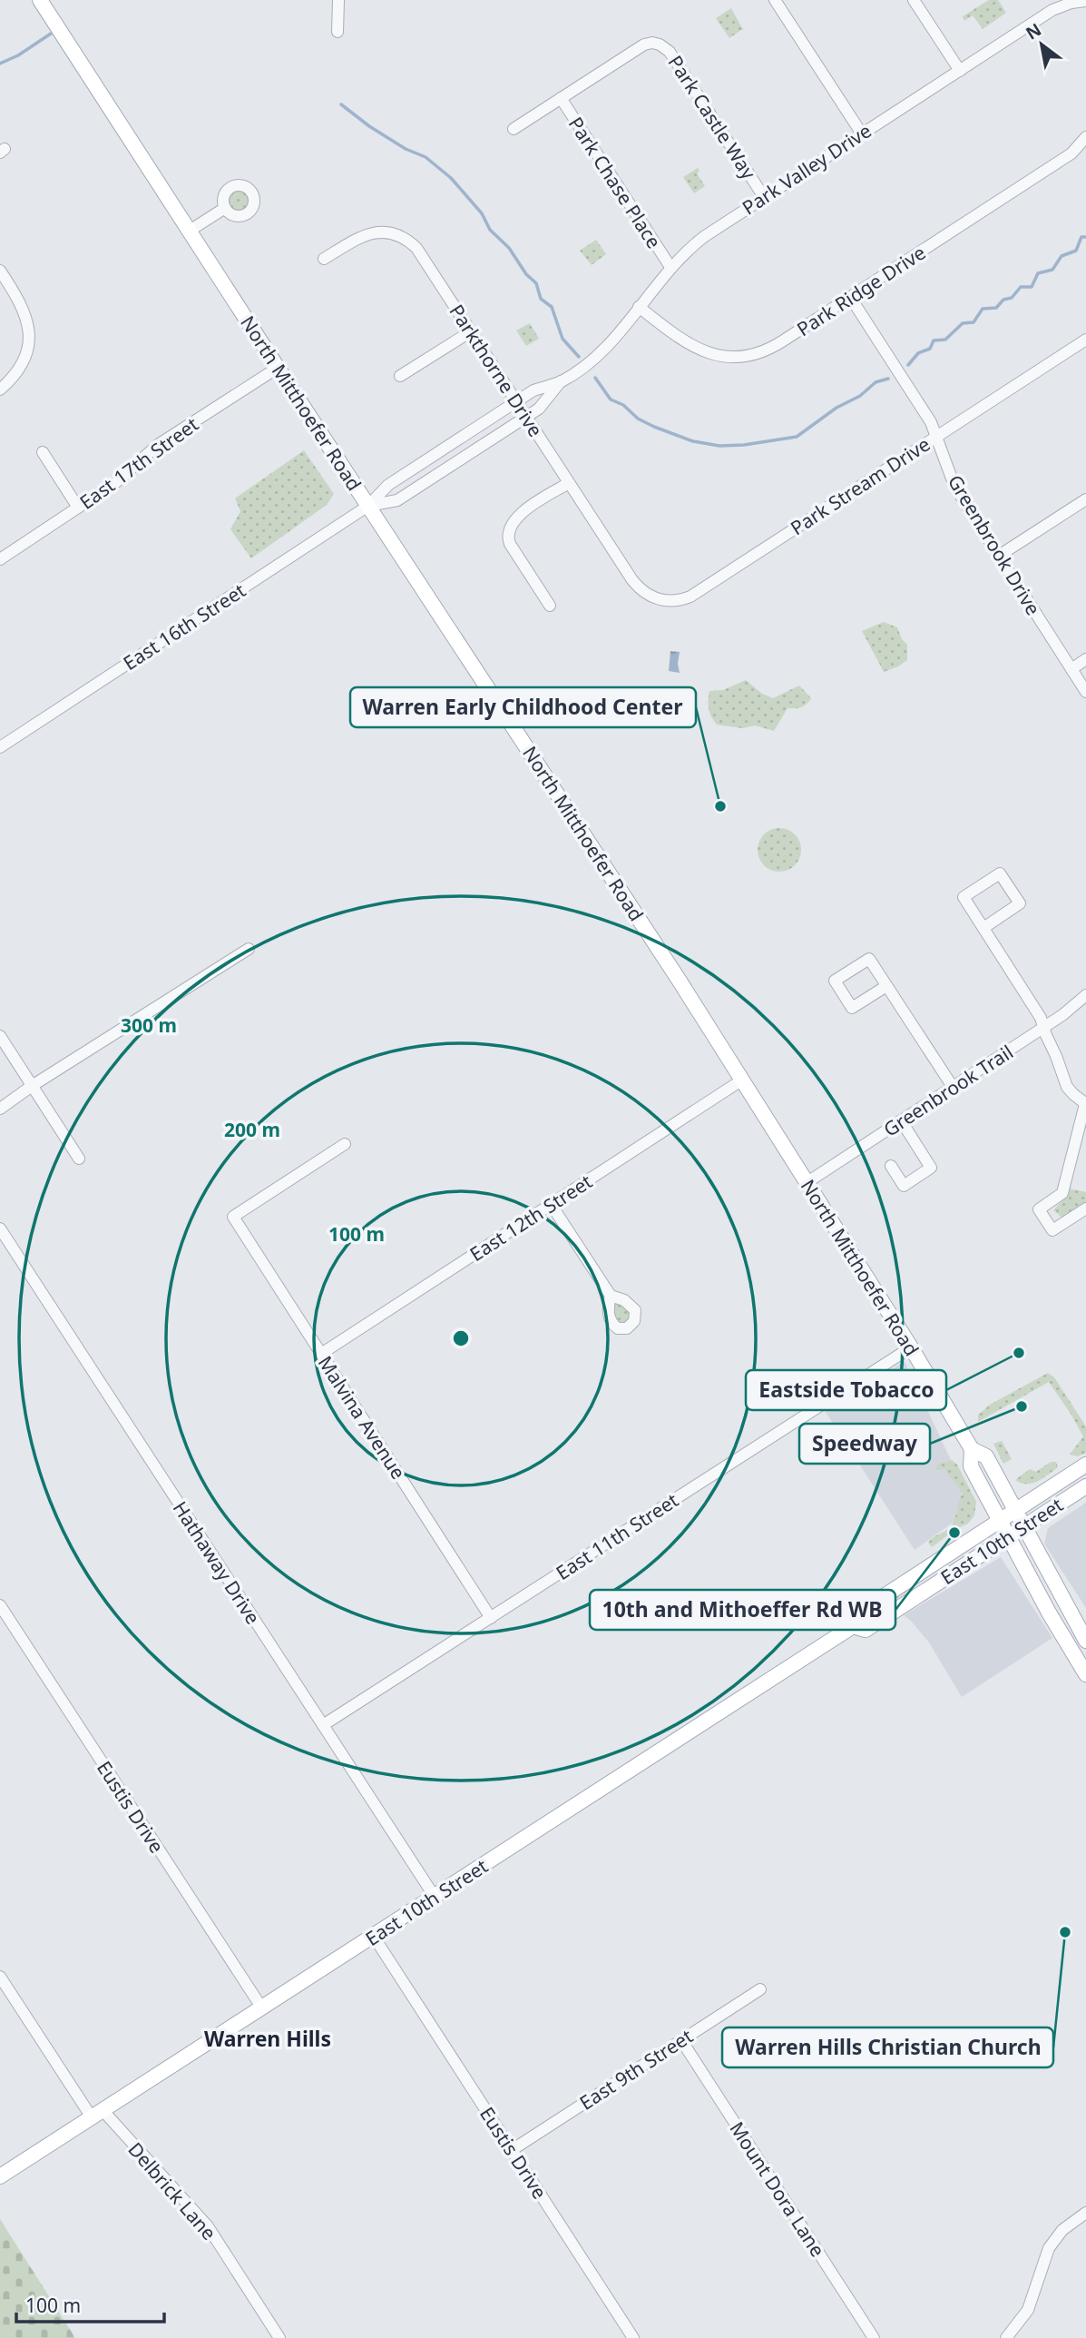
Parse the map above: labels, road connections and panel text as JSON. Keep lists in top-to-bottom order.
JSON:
{
  "streets": {
    "main road": ["North Mitthoefer Road", "East 10th Street"],
    "street": [
      "Park Castle Way",
      "Park Valley Drive",
      "Park Chase Place",
      "Park Ridge Drive",
      "Parkthorne Drive",
      "East 17th Street",
      "Park Stream Drive",
      "Greenbrook Drive",
      "East 16th Street",
      "Greenbrook Trail",
      "East 12th Street",
      "Malvina Avenue",
      "East 11th Street",
      "Hathaway Drive",
      "Eustis Drive",
      "East 9th Street",
      "Mount Dora Lane",
      "Delbrick Lane"
    ]
  },
  "crossings": [
    ["Park Castle Way", "Park Valley Drive"],
    ["Park Castle Way", "Park Chase Place"],
    ["Park Valley Drive", "Park Chase Place"],
    ["Park Valley Drive", "Park Ridge Drive"],
    ["Park Valley Drive", "Parkthorne Drive"],
    ["Park Valley Drive", "North Mitthoefer Road"],
    ["Park Valley Drive", "East 16th Street"],
    ["Park Ridge Drive", "Greenbrook Drive"],
    ["Parkthorne Drive", "Park Stream Drive"],
    ["North Mitthoefer Road", "East 17th Street"],
    ["North Mitthoefer Road", "East 16th Street"],
    ["North Mitthoefer Road", "Greenbrook Trail"],
    ["North Mitthoefer Road", "East 12th Street"],
    ["North Mitthoefer Road", "East 11th Street"],
    ["North Mitthoefer Road", "East 10th Street"],
    ["Park Stream Drive", "Greenbrook Drive"],
    ["East 12th Street", "Malvina Avenue"],
    ["Malvina Avenue", "East 11th Street"],
    ["East 11th Street", "Hathaway Drive"],
    ["East 10th Street", "Hathaway Drive"],
    ["East 10th Street", "Eustis Drive"],
    ["East 10th Street", "Delbrick Lane"],
    ["Eustis Drive", "East 9th Street"],
    ["East 9th Street", "Mount Dora Lane"]
  ],
  "districts": ["Warren Hills"],
  "places": [
    "Warren Early Childhood Center",
    "Eastside Tobacco",
    "Speedway",
    "10th and Mithoeffer Rd WB",
    "Warren Hills Christian Church"
  ],
  "scale_bar": "100 m",
  "north": "top left",
  "rings": ["300 m", "200 m", "100 m"]
}
